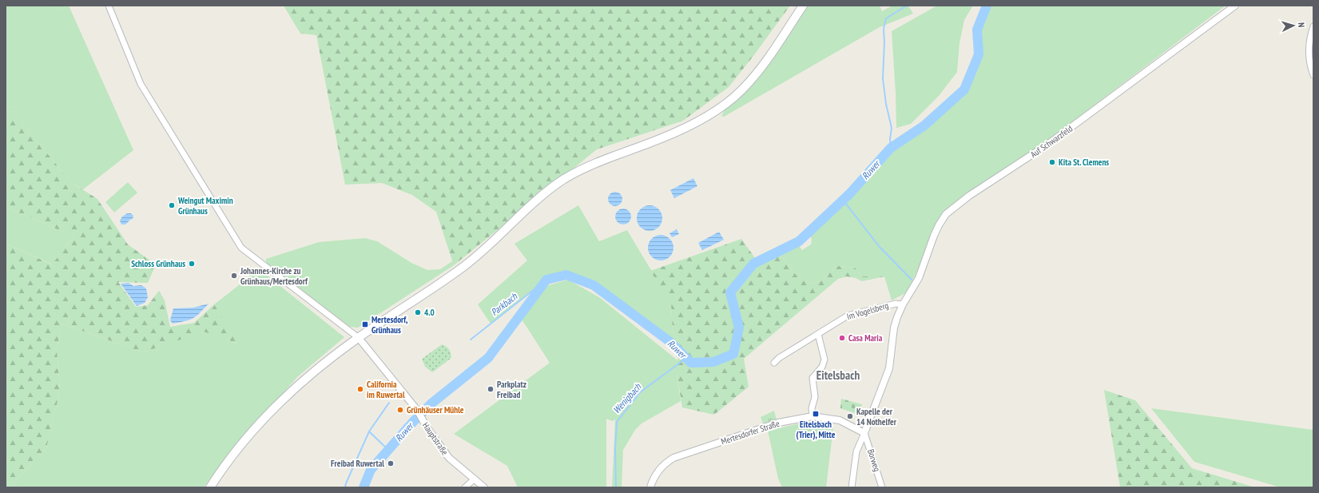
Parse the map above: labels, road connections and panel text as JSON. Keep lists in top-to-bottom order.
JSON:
{
  "streets": {
    "street": [
      "Auf Schwarzfeld",
      "Im Vogelsberg",
      "Mertesdorfer Straße",
      "Hauptstraße",
      "Borweg"
    ]
  },
  "crossings": [
    ["Auf Schwarzfeld", "Im Vogelsberg"],
    ["Auf Schwarzfeld", "Mertesdorfer Straße"],
    ["Auf Schwarzfeld", "Borweg"],
    ["Mertesdorfer Straße", "Borweg"]
  ],
  "districts": ["Eitelsbach"],
  "water": ["Ruwer", "Parkbach", "Wenigbach"],
  "places": {
    "other": [
      "Kita St. Clemens",
      "Weingut Maximin Grünhaus",
      "Schloss Grünhaus",
      "Johannes-Kirche zu Grünhaus/Mertesdorf",
      "4.0",
      "Casa Maria",
      "California im Ruwertal",
      "Parkplatz Freibad",
      "Grünhäuser Mühle",
      "Kapelle der 14 Nothelfer",
      "Freibad Ruwertal"
    ],
    "transit": ["Mertesdorf, Grünhaus", "Eitelsbach (Trier), Mitte"]
  },
  "north": "right"
}
